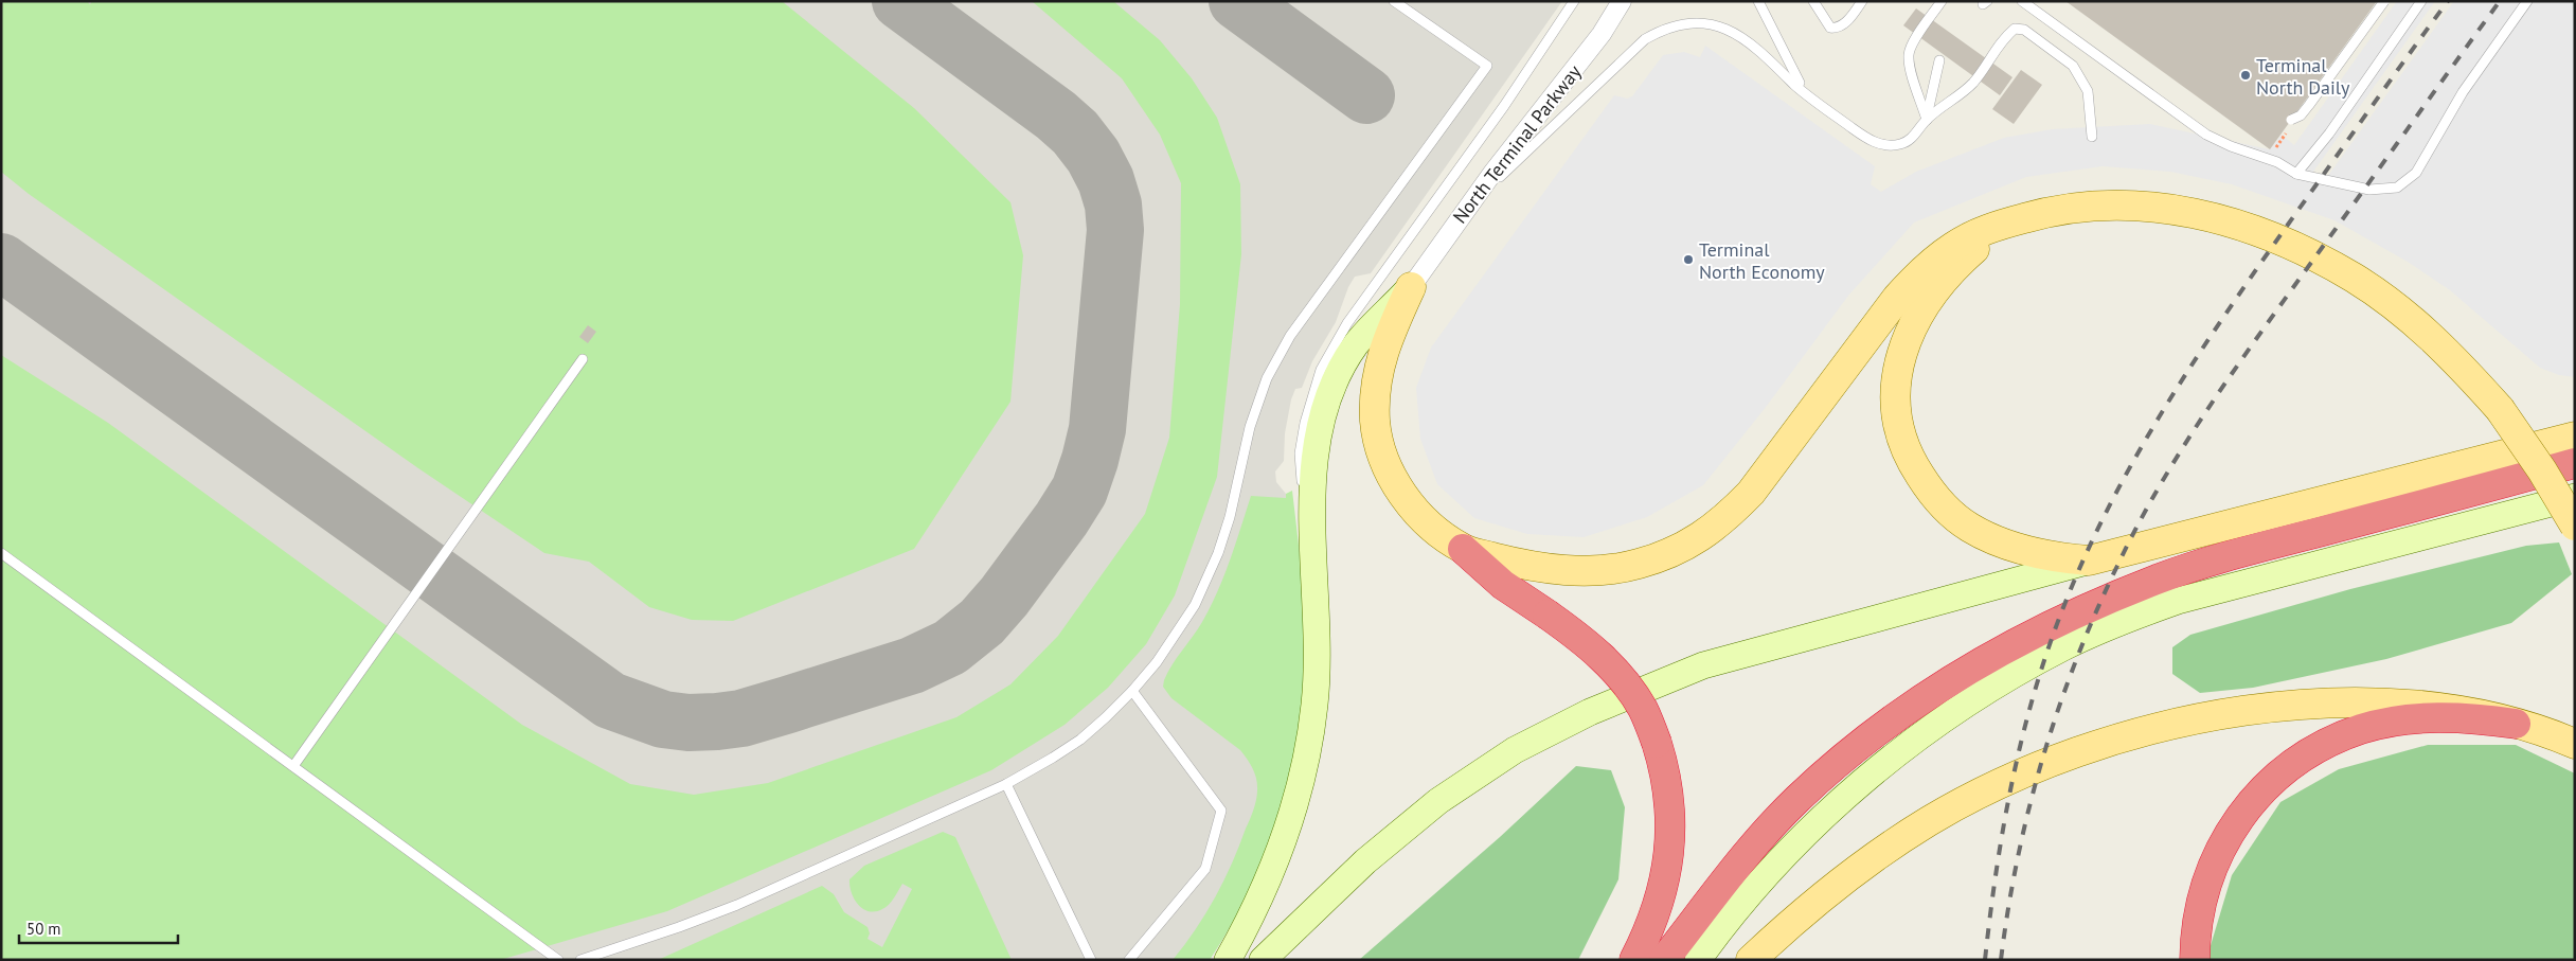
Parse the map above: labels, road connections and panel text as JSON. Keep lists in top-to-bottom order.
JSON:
{
  "streets": {
    "street": ["North Terminal Parkway"]
  },
  "places": ["Terminal North Daily", "Terminal North Economy"],
  "scale_bar": "50 m"
}
